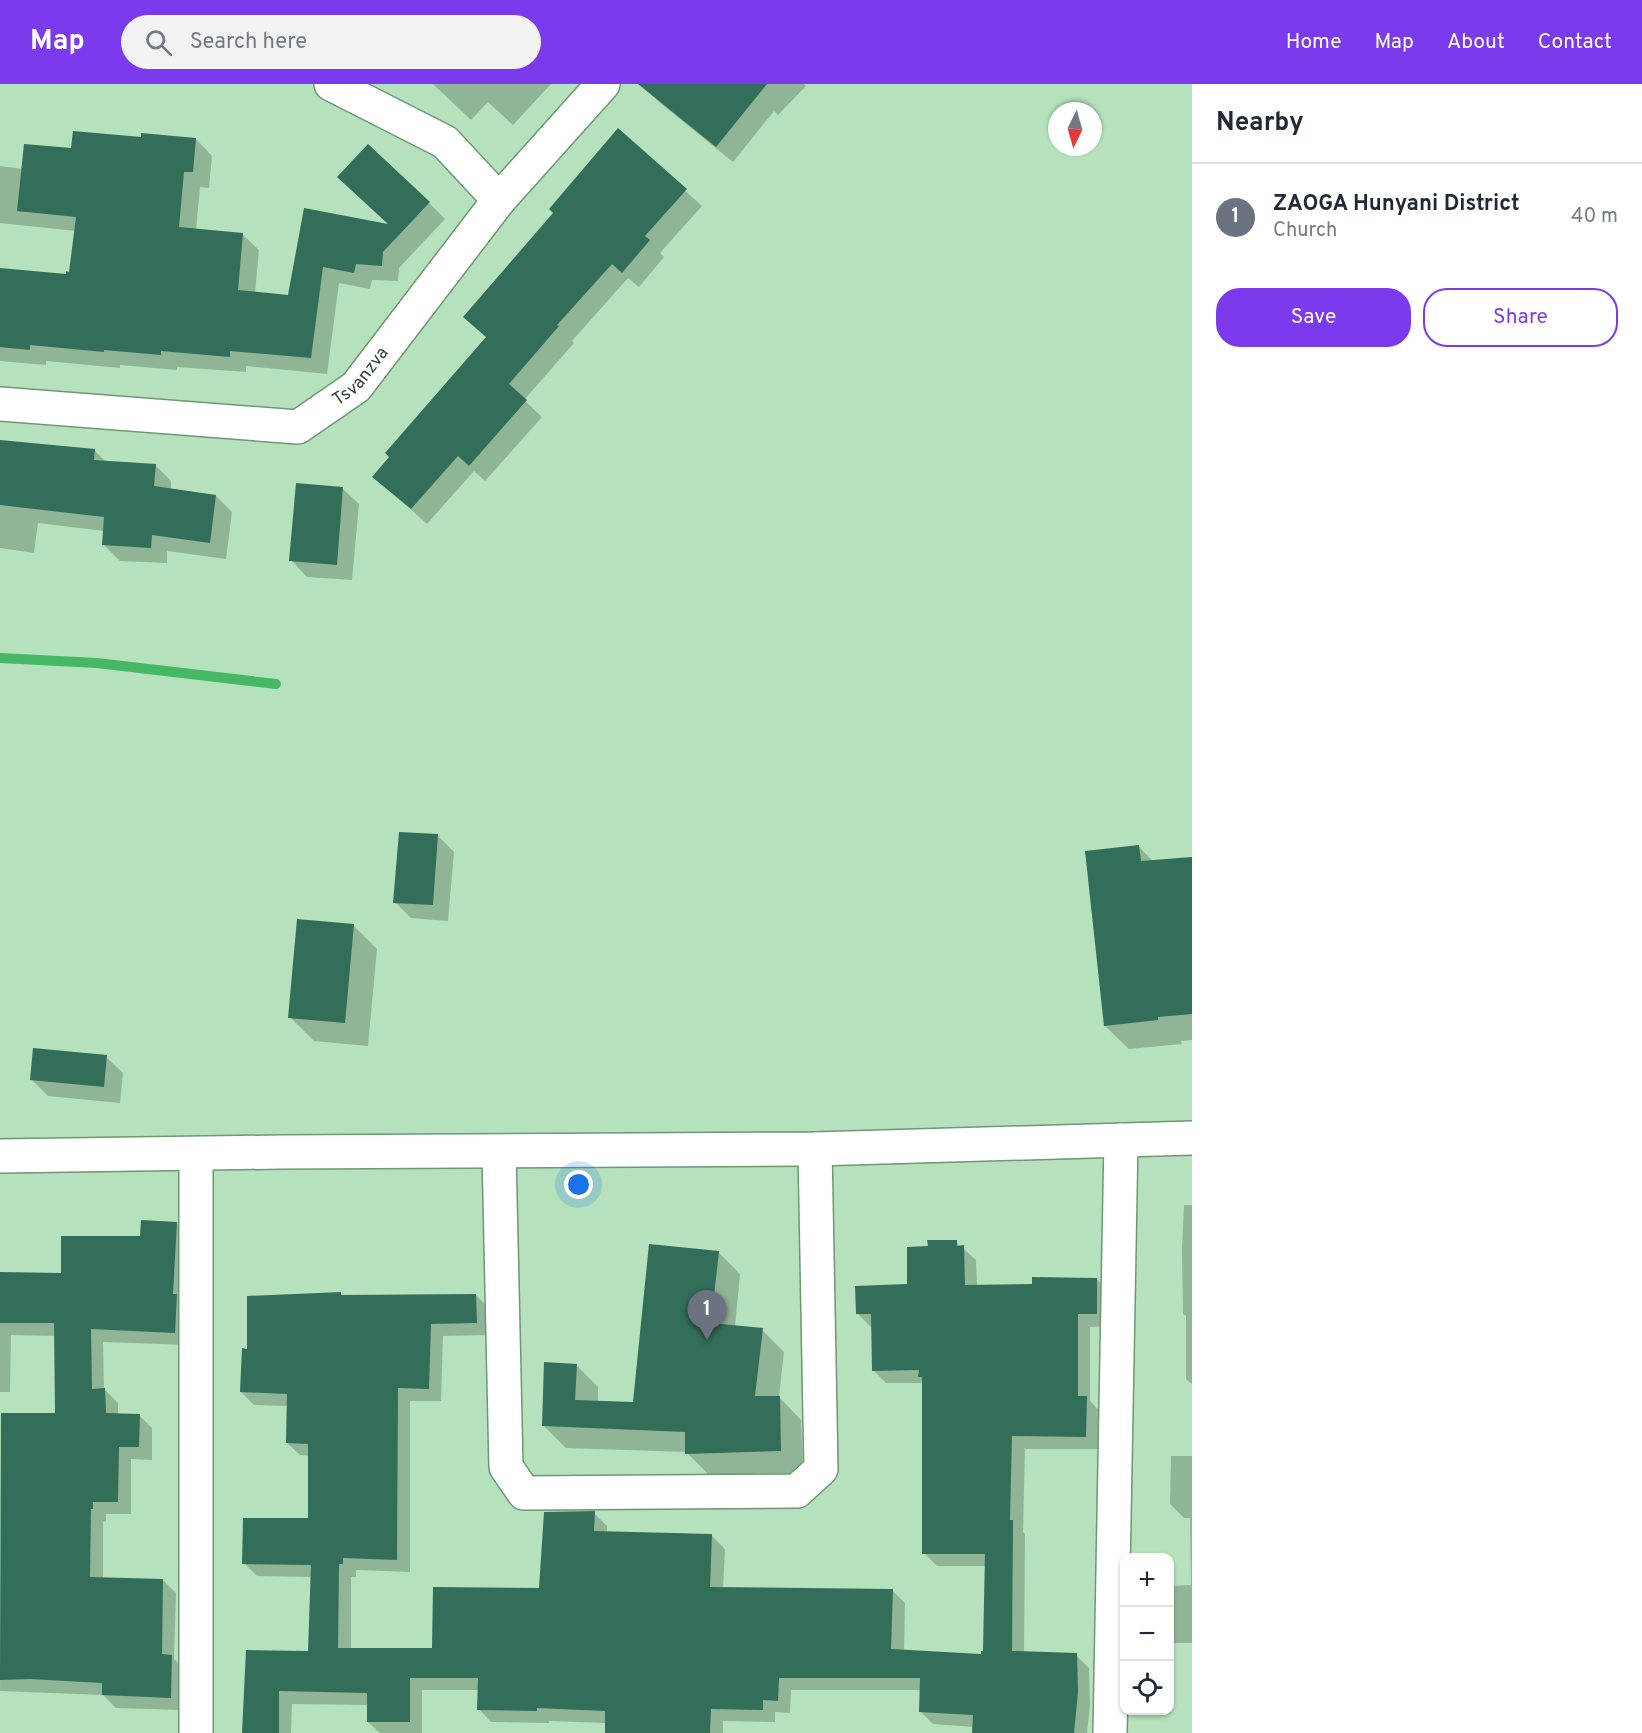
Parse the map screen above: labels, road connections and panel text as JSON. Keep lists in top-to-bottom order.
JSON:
{
  "streets": {
    "street": ["Tsvanzva"]
  },
  "north": "bottom",
  "page": {
    "header": "Map",
    "search": "Search here",
    "nav": [
      "Home",
      "Map",
      "About",
      "Contact"
    ],
    "heading": "Nearby",
    "list": [
      {
        "mark": "1",
        "name": "ZAOGA Hunyani District",
        "note": "Church",
        "value": "40 m"
      }
    ],
    "buttons": ["Save", "Share"],
    "pins": "1",
    "map_buttons": ["+", "−"]
  }
}
